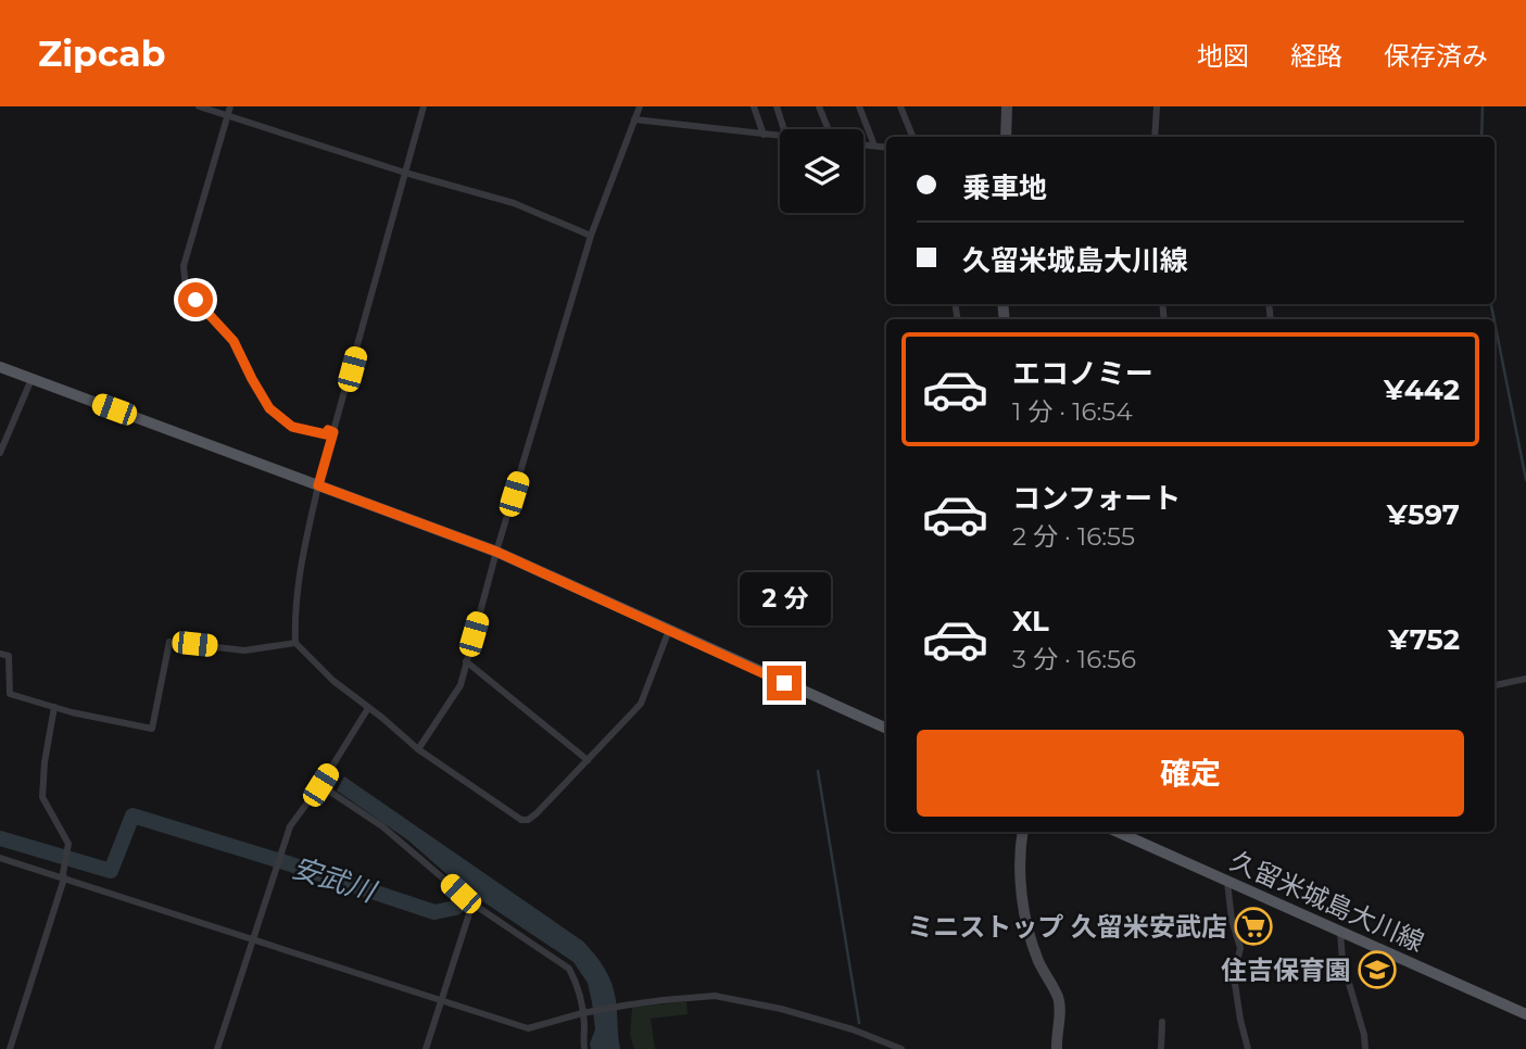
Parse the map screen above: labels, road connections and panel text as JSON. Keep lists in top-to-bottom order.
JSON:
{
  "streets": {
    "main road": ["久留米城島大川線"]
  },
  "water": ["安武川"],
  "places": {
    "supermarket": ["ミニストップ 久留米安武店"],
    "school or university": ["住吉保育園"]
  },
  "page": {
    "header": "Zipcab",
    "nav": ["地図", "経路", "保存済み"],
    "banner": ["乗車地", "久留米城島大川線"],
    "list": [
      {
        "name": "エコノミー",
        "note": "1 分 · 16:54",
        "value": "¥442"
      },
      {
        "name": "コンフォート",
        "note": "2 分 · 16:55",
        "value": "¥597"
      },
      {
        "name": "XL",
        "note": "3 分 · 16:56",
        "value": "¥752"
      }
    ],
    "bubble": "2 分",
    "buttons": "確定"
  }
}
